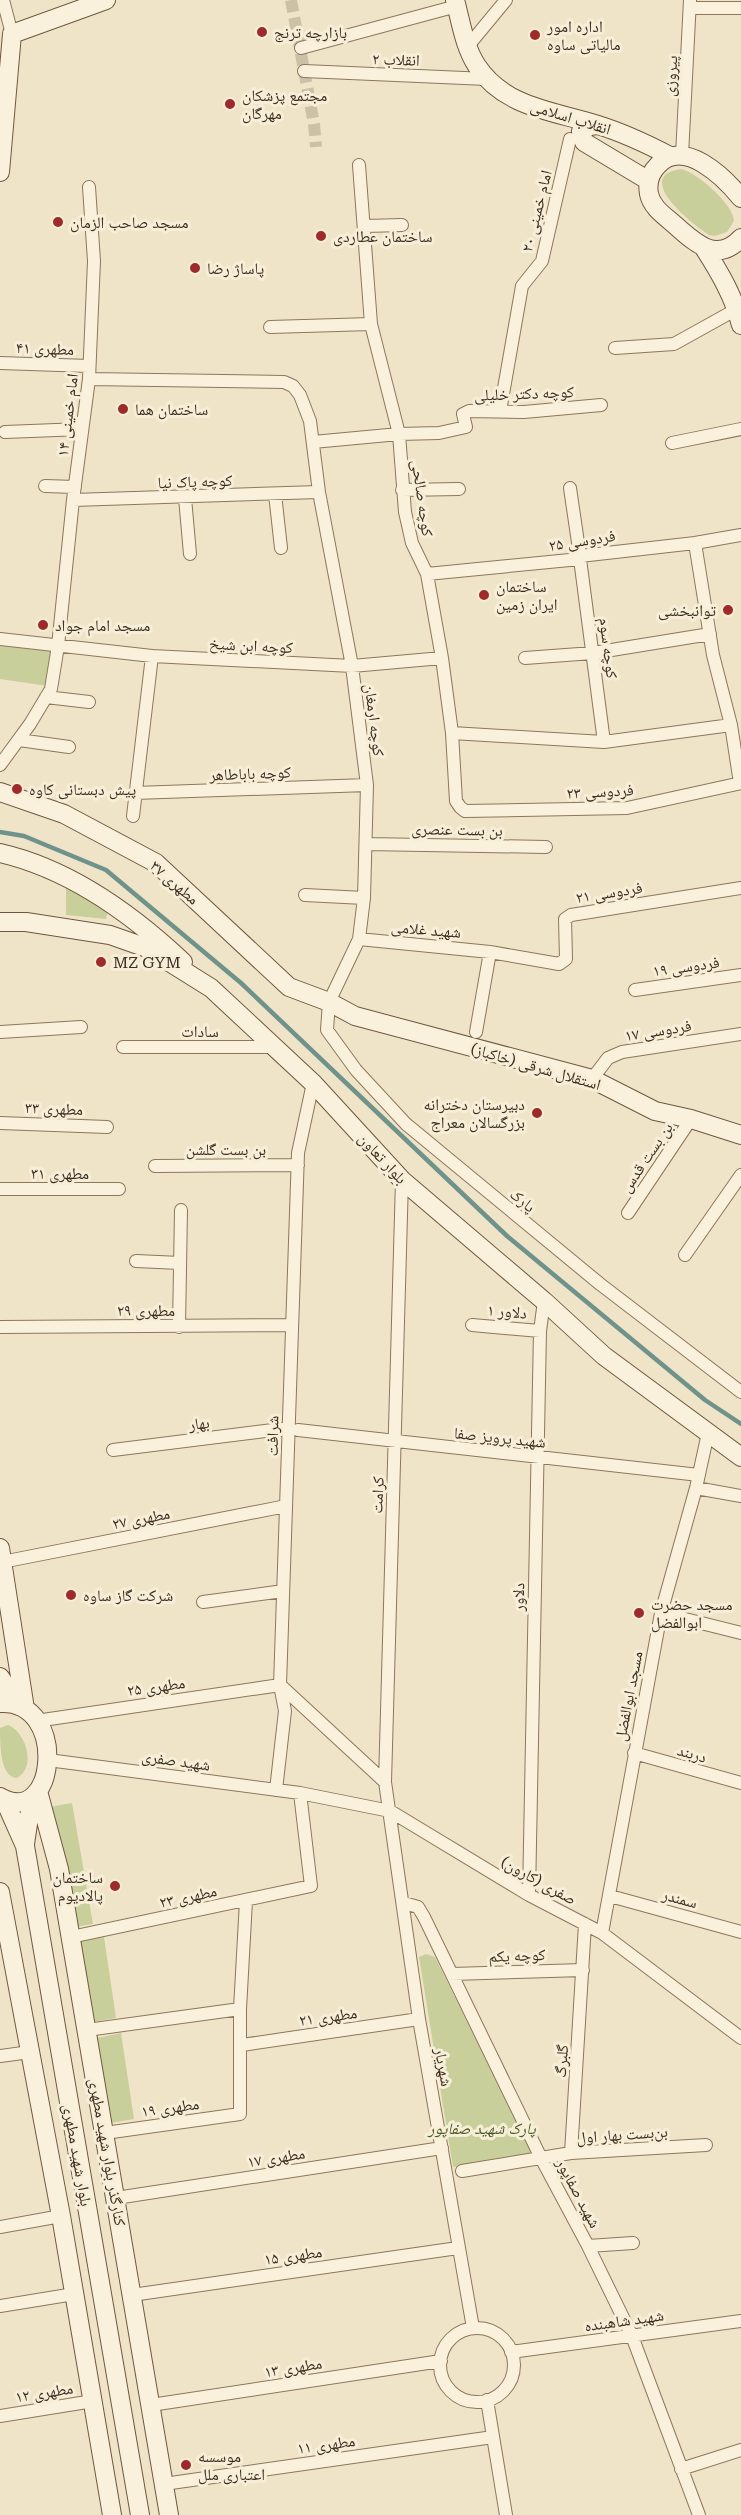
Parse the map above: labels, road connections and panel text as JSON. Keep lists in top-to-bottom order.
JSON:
{
  "streets": {
    "street": [
      "انقلاب ۲",
      "پیروزی",
      "انقلاب اسلامی",
      "امام خمینی ۲۰",
      "مطهری ۴۱",
      "کوچه دکتر خلیلی",
      "امام خمینی ۱۴",
      "کوچه پاک نیا",
      "کوچه صالحی",
      "فردوسی ۲۵",
      "کوچه ابن شیخ",
      "کوچه سوم",
      "کوچه ارمغان",
      "کوچه باباطاهر",
      "فردوسی ۲۳",
      "بن بست عنصری",
      "مطهری ۳۷",
      "فردوسی ۲۱",
      "شهید غلامی",
      "فردوسی ۱۹",
      "فردوسی ۱۷",
      "سادات",
      "استقلال شرقی (خاکباز)",
      "مطهری ۳۳",
      "بن بست گلشن",
      "بن بست قدس",
      "بلوار تعاون",
      "مطهری ۳۱",
      "پارک",
      "مطهری ۲۹",
      "دلاور ۱",
      "بهار",
      "شرافت",
      "شهید پرویز صفا",
      "کرامت",
      "مطهری ۲۷",
      "دلاور",
      "مطهری ۲۵",
      "مسجد ابوالفضل",
      "دربند",
      "شهید صفری",
      "صفری (کارون)",
      "مطهری ۲۳",
      "سمندر",
      "کوچه یکم",
      "مطهری ۲۱",
      "گلبرگ",
      "شهریار",
      "مطهری ۱۹",
      "بن‌بست بهار اول",
      "کنارگذر بلوار شهید مطهری",
      "بلوار شهید مطهری",
      "مطهری ۱۷",
      "شهید صفاپور",
      "مطهری ۱۵",
      "شهید شاهبنده",
      "مطهری ۱۳",
      "مطهری ۱۲",
      "مطهری ۱۱"
    ]
  },
  "crossings": [
    ["انقلاب ۲", "انقلاب اسلامی"],
    ["پیروزی", "انقلاب اسلامی"],
    ["امام خمینی ۲۰", "کوچه دکتر خلیلی"],
    ["مطهری ۴۱", "امام خمینی ۱۴"],
    ["مطهری ۴۱", "کوچه ارمغان"],
    ["کوچه دکتر خلیلی", "کوچه صالحی"],
    ["امام خمینی ۱۴", "کوچه پاک نیا"],
    ["امام خمینی ۱۴", "کوچه ابن شیخ"],
    ["کوچه پاک نیا", "کوچه ارمغان"],
    ["کوچه صالحی", "فردوسی ۲۵"],
    ["کوچه صالحی", "کوچه ابن شیخ"],
    ["کوچه صالحی", "فردوسی ۲۳"],
    ["فردوسی ۲۵", "کوچه سوم"],
    ["کوچه ابن شیخ", "کوچه ارمغان"],
    ["کوچه ارمغان", "کوچه باباطاهر"],
    ["کوچه ارمغان", "بن بست عنصری"],
    ["کوچه ارمغان", "مطهری ۳۷"],
    ["کوچه ارمغان", "شهید غلامی"],
    ["کوچه ارمغان", "استقلال شرقی (خاکباز)"],
    ["کوچه ارمغان", "پارک"],
    ["مطهری ۳۷", "استقلال شرقی (خاکباز)"],
    ["مطهری ۳۷", "پارک"],
    ["فردوسی ۲۱", "شهید غلامی"],
    ["فردوسی ۱۷", "استقلال شرقی (خاکباز)"],
    ["سادات", "بلوار تعاون"],
    ["استقلال شرقی (خاکباز)", "بن بست قدس"],
    ["استقلال شرقی (خاکباز)", "پارک"],
    ["بن بست گلشن", "شرافت"],
    ["بلوار تعاون", "شرافت"],
    ["بلوار تعاون", "کرامت"],
    ["بلوار تعاون", "دلاور"],
    ["بلوار تعاون", "مسجد ابوالفضل"],
    ["مطهری ۲۹", "شرافت"],
    ["دلاور ۱", "دلاور"],
    ["بهار", "شرافت"],
    ["بهار", "شهید پرویز صفا"],
    ["شرافت", "شهید پرویز صفا"],
    ["شرافت", "مطهری ۲۷"],
    ["شرافت", "مطهری ۲۵"],
    ["شرافت", "شهید صفری"],
    ["شهید پرویز صفا", "کرامت"],
    ["شهید پرویز صفا", "دلاور"],
    ["شهید پرویز صفا", "مسجد ابوالفضل"],
    ["کرامت", "صفری (کارون)"],
    ["کرامت", "شهریار"],
    ["دلاور", "صفری (کارون)"],
    ["مسجد ابوالفضل", "دربند"],
    ["مسجد ابوالفضل", "صفری (کارون)"],
    ["مسجد ابوالفضل", "سمندر"],
    ["شهید صفری", "صفری (کارون)"],
    ["شهید صفری", "مطهری ۲۳"],
    ["صفری (کارون)", "مطهری ۲۳"],
    ["صفری (کارون)", "گلبرگ"],
    ["صفری (کارون)", "شهریار"],
    ["مطهری ۲۳", "کنارگذر بلوار شهید مطهری"],
    ["کوچه یکم", "گلبرگ"],
    ["کوچه یکم", "شهید صفاپور"],
    ["مطهری ۲۱", "شهریار"],
    ["مطهری ۲۱", "مطهری ۱۹"],
    ["گلبرگ", "بن‌بست بهار اول"],
    ["شهریار", "مطهری ۱۷"],
    ["شهریار", "شهید صفاپور"],
    ["شهریار", "مطهری ۱۵"],
    ["شهریار", "شهید شاهبنده"],
    ["شهریار", "مطهری ۱۳"],
    ["مطهری ۱۹", "کنارگذر بلوار شهید مطهری"],
    ["بن‌بست بهار اول", "شهید صفاپور"],
    ["کنارگذر بلوار شهید مطهری", "مطهری ۱۷"],
    ["کنارگذر بلوار شهید مطهری", "مطهری ۱۵"],
    ["کنارگذر بلوار شهید مطهری", "مطهری ۱۳"],
    ["کنارگذر بلوار شهید مطهری", "مطهری ۱۱"],
    ["شهید صفاپور", "شهید شاهبنده"],
    ["شهید شاهبنده", "مطهری ۱۳"]
  ],
  "parks": ["پارک شهید صفاپور"],
  "places": [
    "بازارچه ترنج",
    "اداره امور مالیاتی ساوه",
    "مجتمع پزشكان مهرگان",
    "مسجد صاحب الزمان",
    "ساختمان عطاردی",
    "پاساژ رضا",
    "ساختمان هما",
    "ساختمان ایران زمین",
    "توانبخشی",
    "مسجد امام جواد",
    "پیش دبستانی کاوه",
    "MZ GYM",
    "دبیرستان دخترانه بزرگسالان معراج",
    "شرکت گاز ساوه",
    "مسجد حضرت ابوالفضل",
    "ساختمان پالادیوم",
    "موسسه اعتباری ملل"
  ]
}
